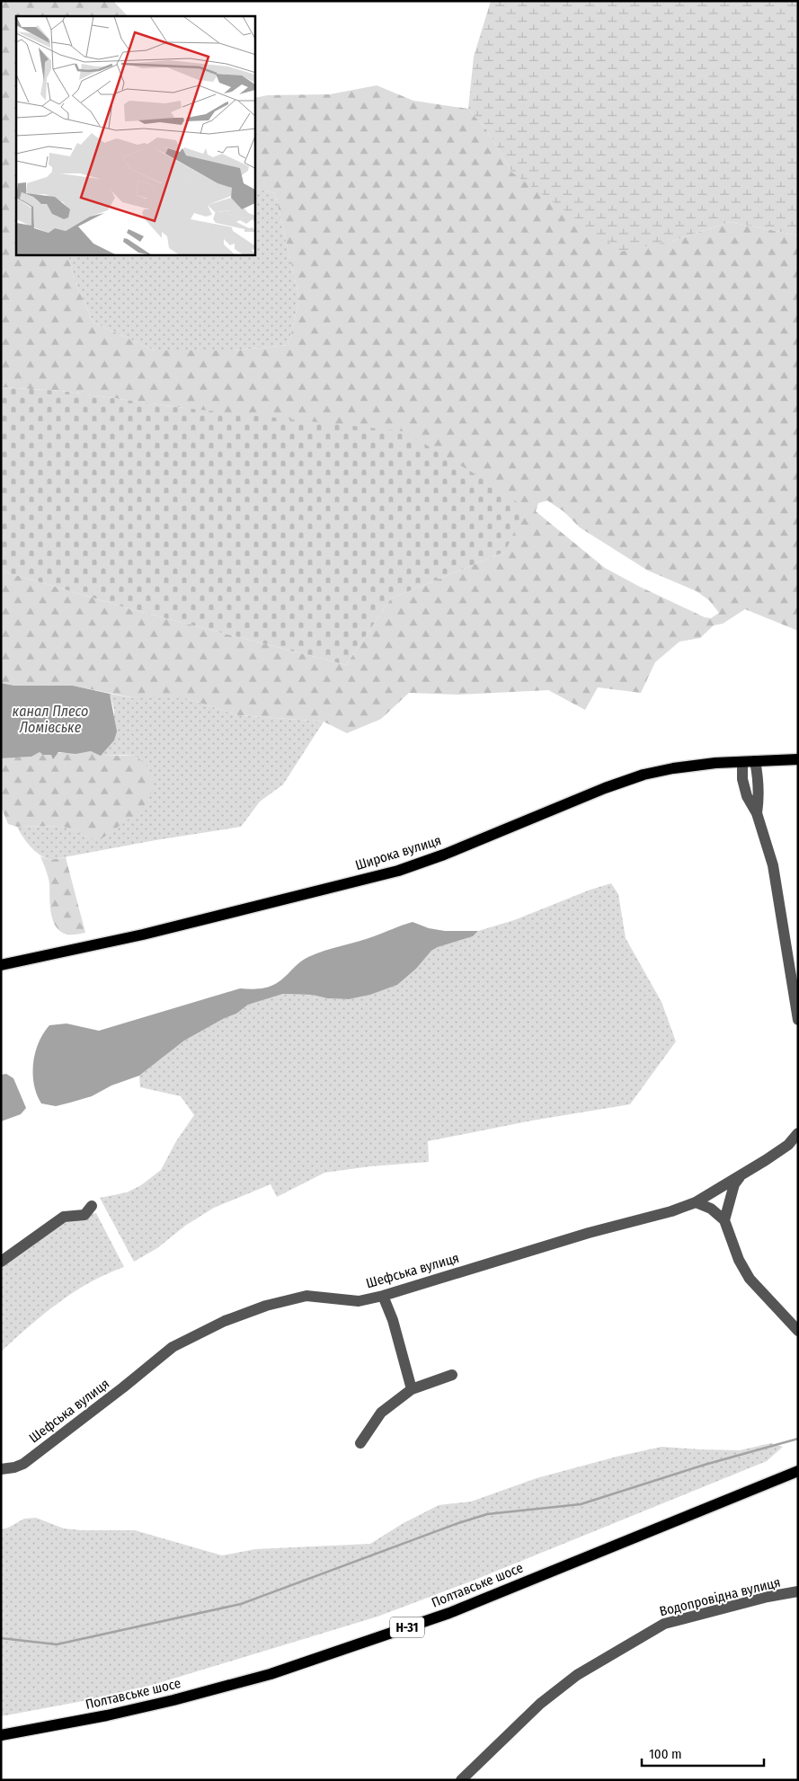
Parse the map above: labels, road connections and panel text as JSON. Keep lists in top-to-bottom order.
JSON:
{
  "streets": {
    "main road": ["Широка вулиця", "Полтавське шосе", "Н-31"],
    "street": ["Шефська вулиця", "Водопровідна вулиця"]
  },
  "water": ["канал Плесо Ломівське"],
  "scale_bar": "100 m"
}
